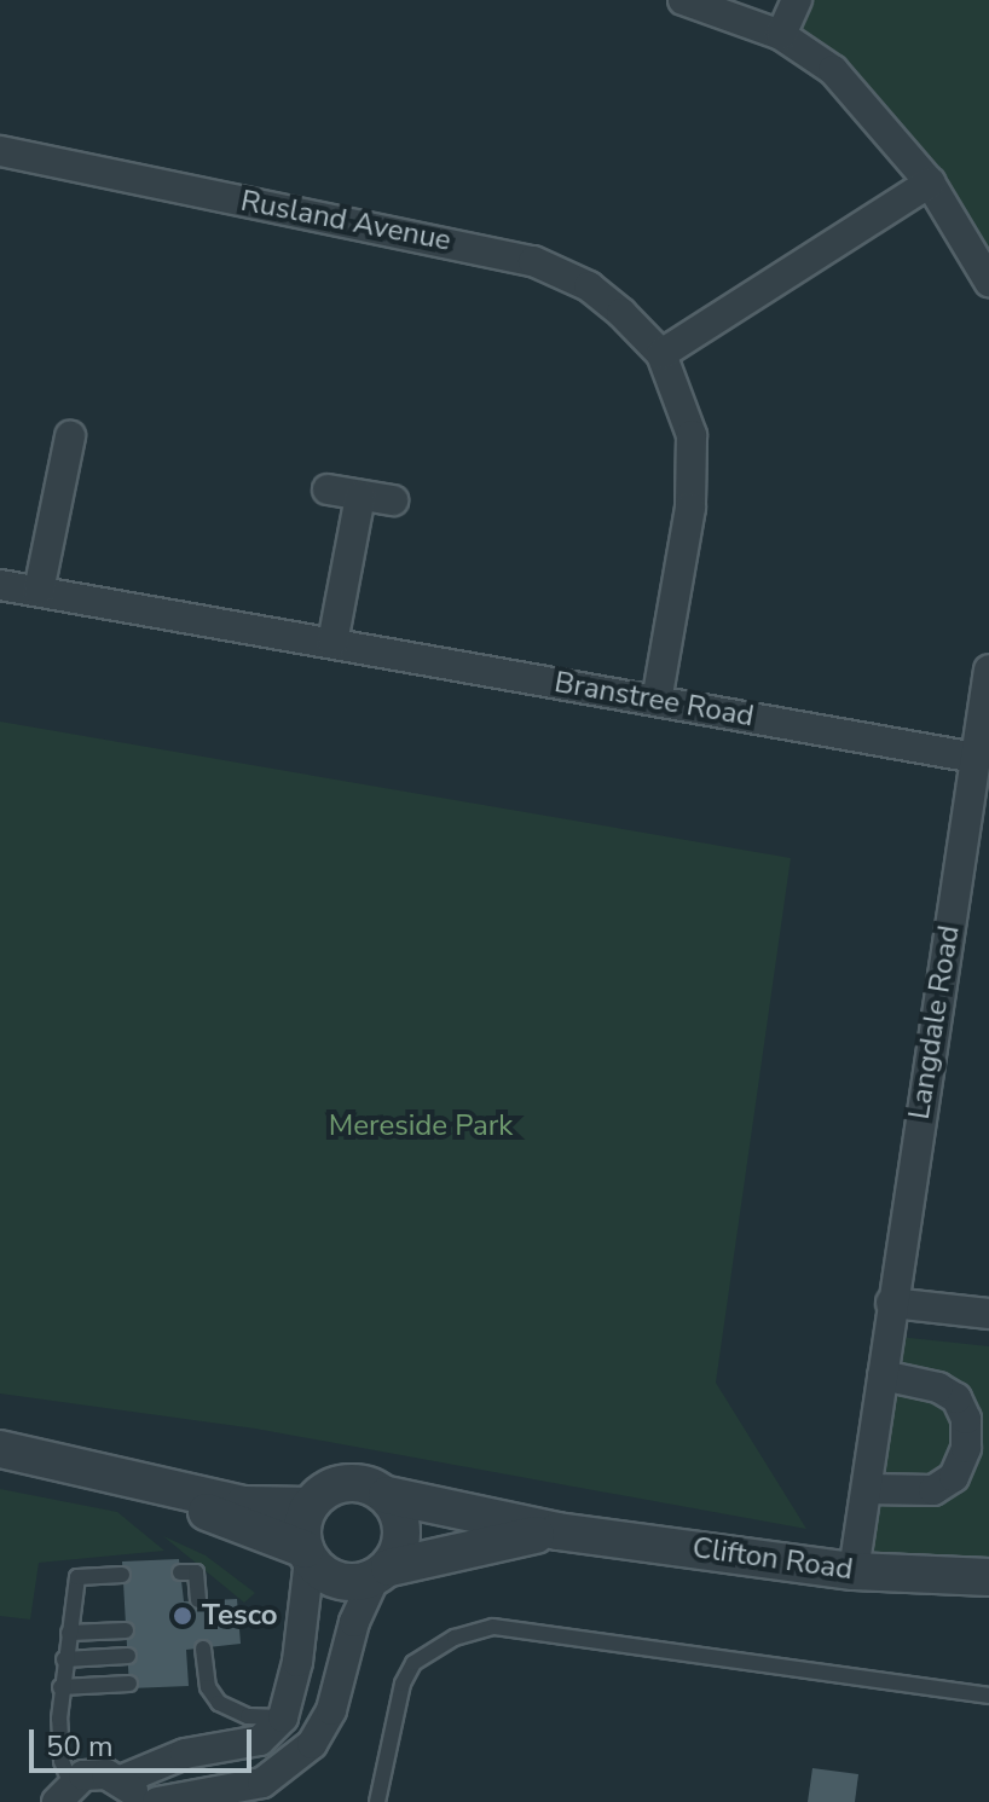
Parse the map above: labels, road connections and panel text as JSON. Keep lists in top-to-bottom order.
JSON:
{
  "streets": {
    "street": [
      "Rusland Avenue",
      "Branstree Road",
      "Langdale Road",
      "Clifton Road"
    ]
  },
  "crossings": [
    ["Rusland Avenue", "Branstree Road"],
    ["Branstree Road", "Langdale Road"],
    ["Langdale Road", "Clifton Road"]
  ],
  "parks": ["Mereside Park"],
  "places": ["Tesco"],
  "scale_bar": "50 m"
}
